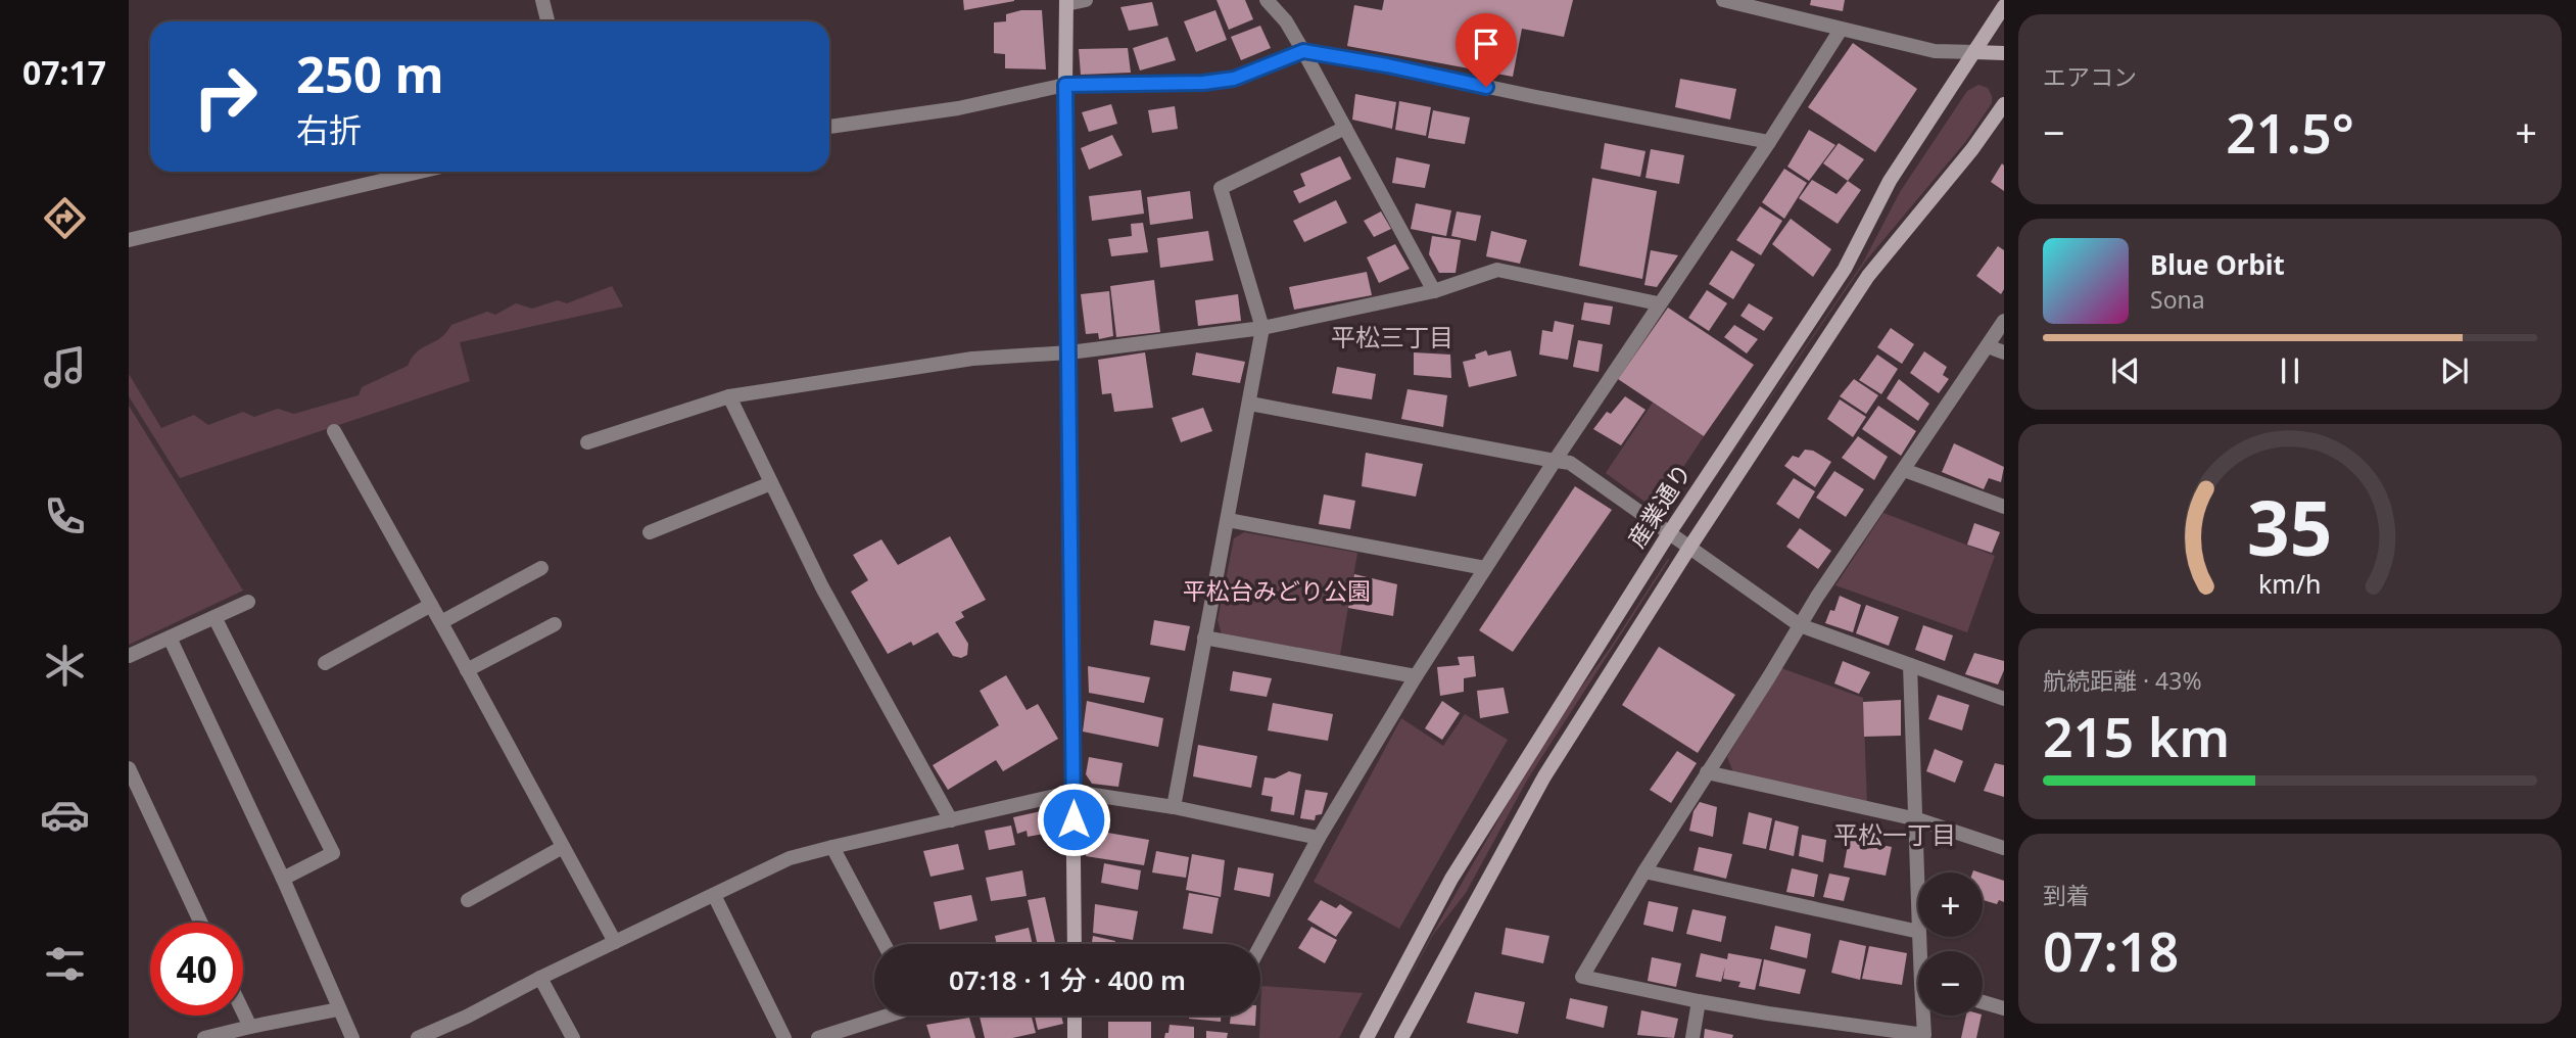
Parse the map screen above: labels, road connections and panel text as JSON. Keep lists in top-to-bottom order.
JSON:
{
  "streets": {
    "street": ["産業通り"]
  },
  "districts": ["平松三丁目", "平松一丁目"],
  "parks": ["平松台みどり公園"],
  "page": {
    "tabs": "07:17",
    "tile": [
      "エアコン",
      ["航続距離 · 43%", "215 km"],
      ["到着", "07:18"]
    ],
    "turn": ["250 m", "右折"],
    "heat": ["−", "21.5°", "+"],
    "song": ["Blue Orbit", "Sona"],
    "map_buttons": ["+", "−"],
    "limit": "40",
    "trip": "07:18 · 1 分 · 400 m",
    "gauge": ["35", "km/h"]
  }
}
